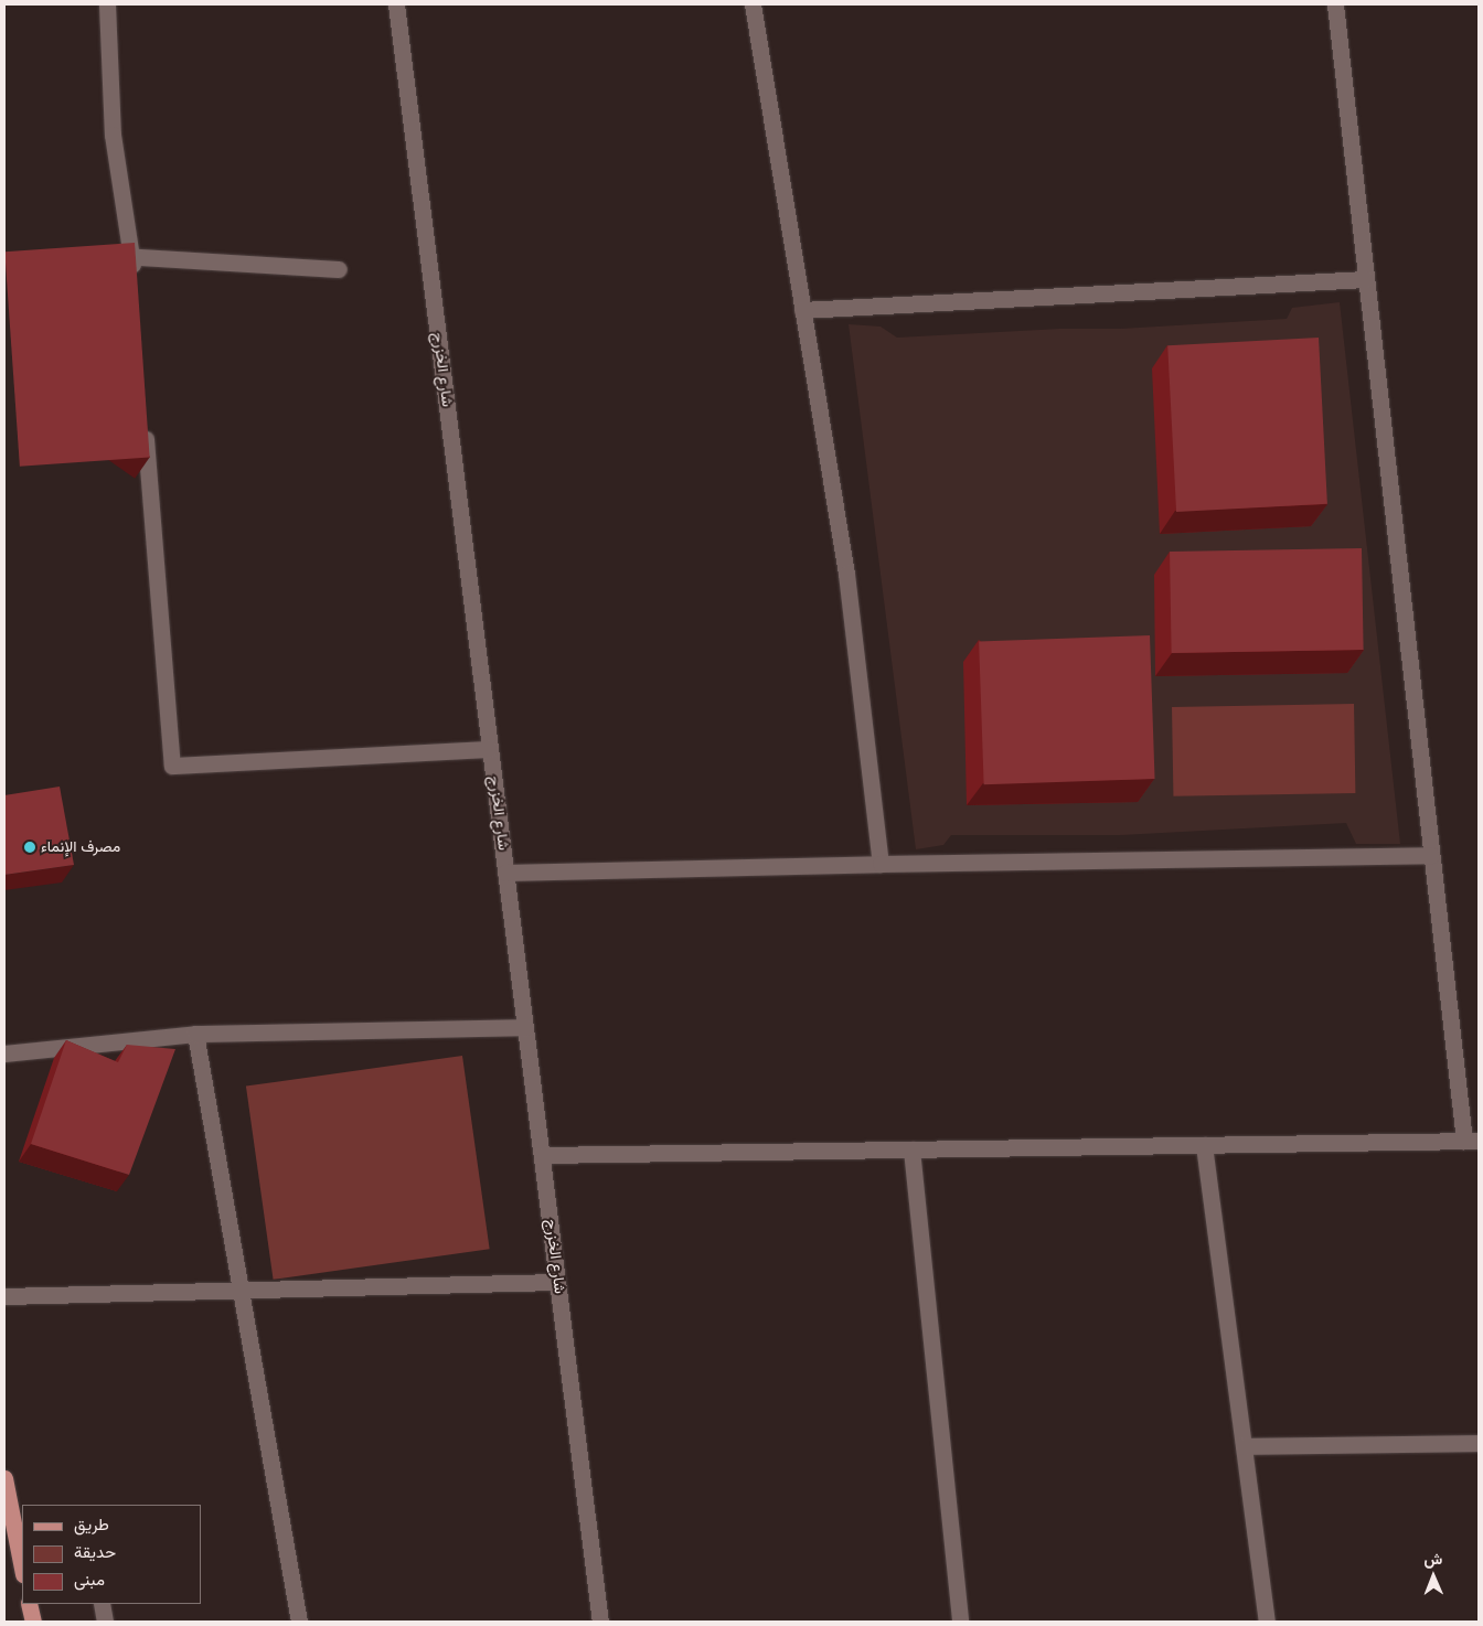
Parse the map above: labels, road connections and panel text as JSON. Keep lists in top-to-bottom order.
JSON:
{
  "streets": {
    "street": ["شارع الخزرج"]
  },
  "places": ["مصرف الإنماء"],
  "legend": ["طريق", "حديقة", "مبنى"],
  "north": "top"
}
